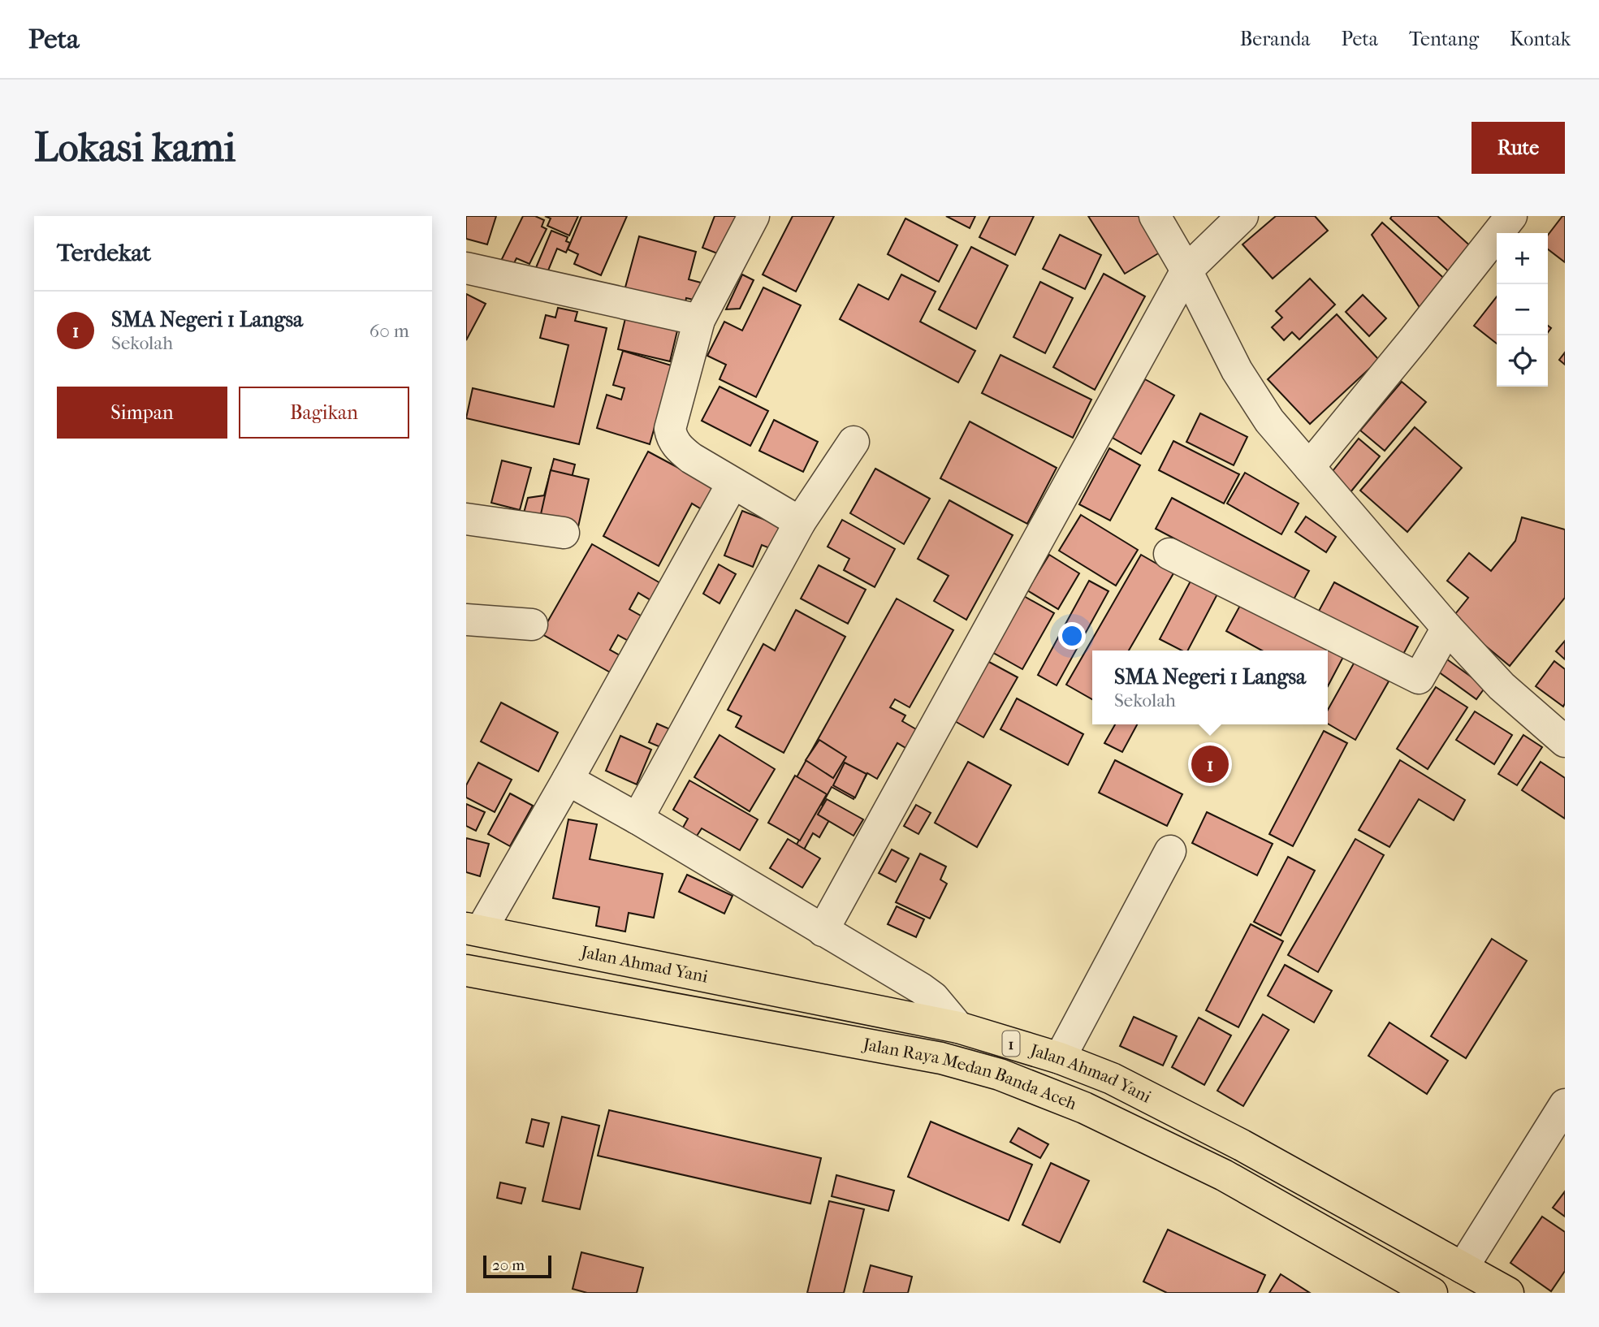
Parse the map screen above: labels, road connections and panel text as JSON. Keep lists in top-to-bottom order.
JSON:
{
  "streets": {
    "main road": ["Jalan Ahmad Yani", "1", "Jalan Raya Medan Banda Aceh"]
  },
  "scale_bar": "20 m",
  "page": {
    "header": "Peta",
    "nav": [
      "Beranda",
      "Peta",
      "Tentang",
      "Kontak"
    ],
    "buttons": [
      "Rute",
      ["Simpan", "Bagikan"]
    ],
    "title": "Lokasi kami",
    "heading": "Terdekat",
    "map_buttons": ["+", "−"],
    "list": [
      {
        "mark": "1",
        "name": "SMA Negeri 1 Langsa",
        "note": "Sekolah",
        "value": "60 m"
      }
    ],
    "popup": ["SMA Negeri 1 Langsa", "Sekolah"],
    "pins": "1",
    "scale": "20 m"
  }
}
